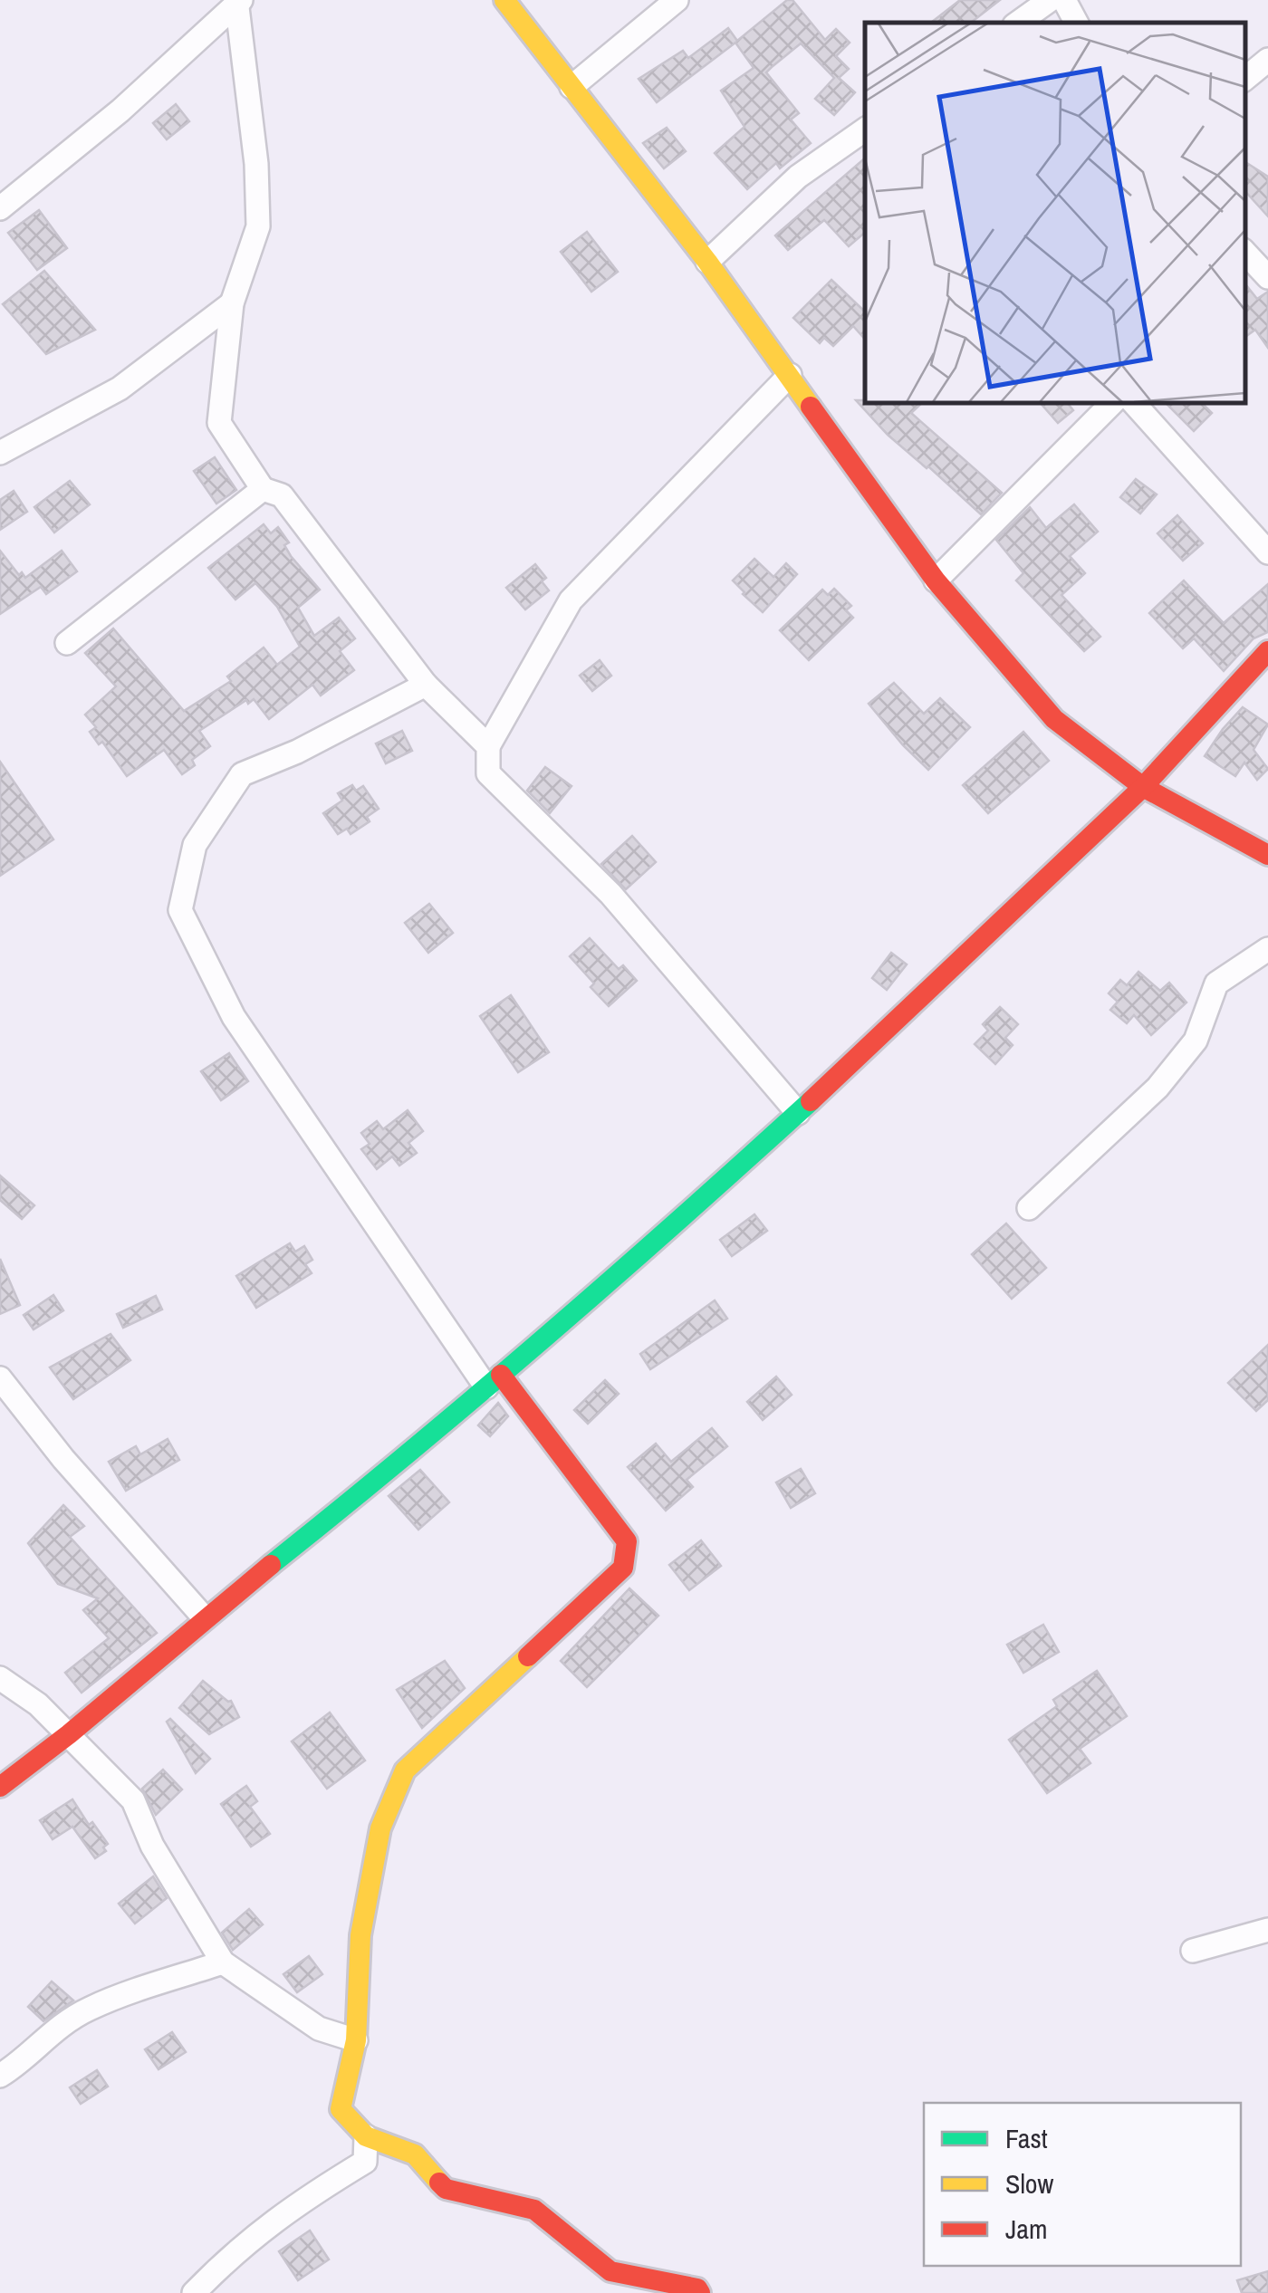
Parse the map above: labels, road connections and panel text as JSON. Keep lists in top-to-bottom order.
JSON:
{
  "legend": ["Fast", "Slow", "Jam"]
}
